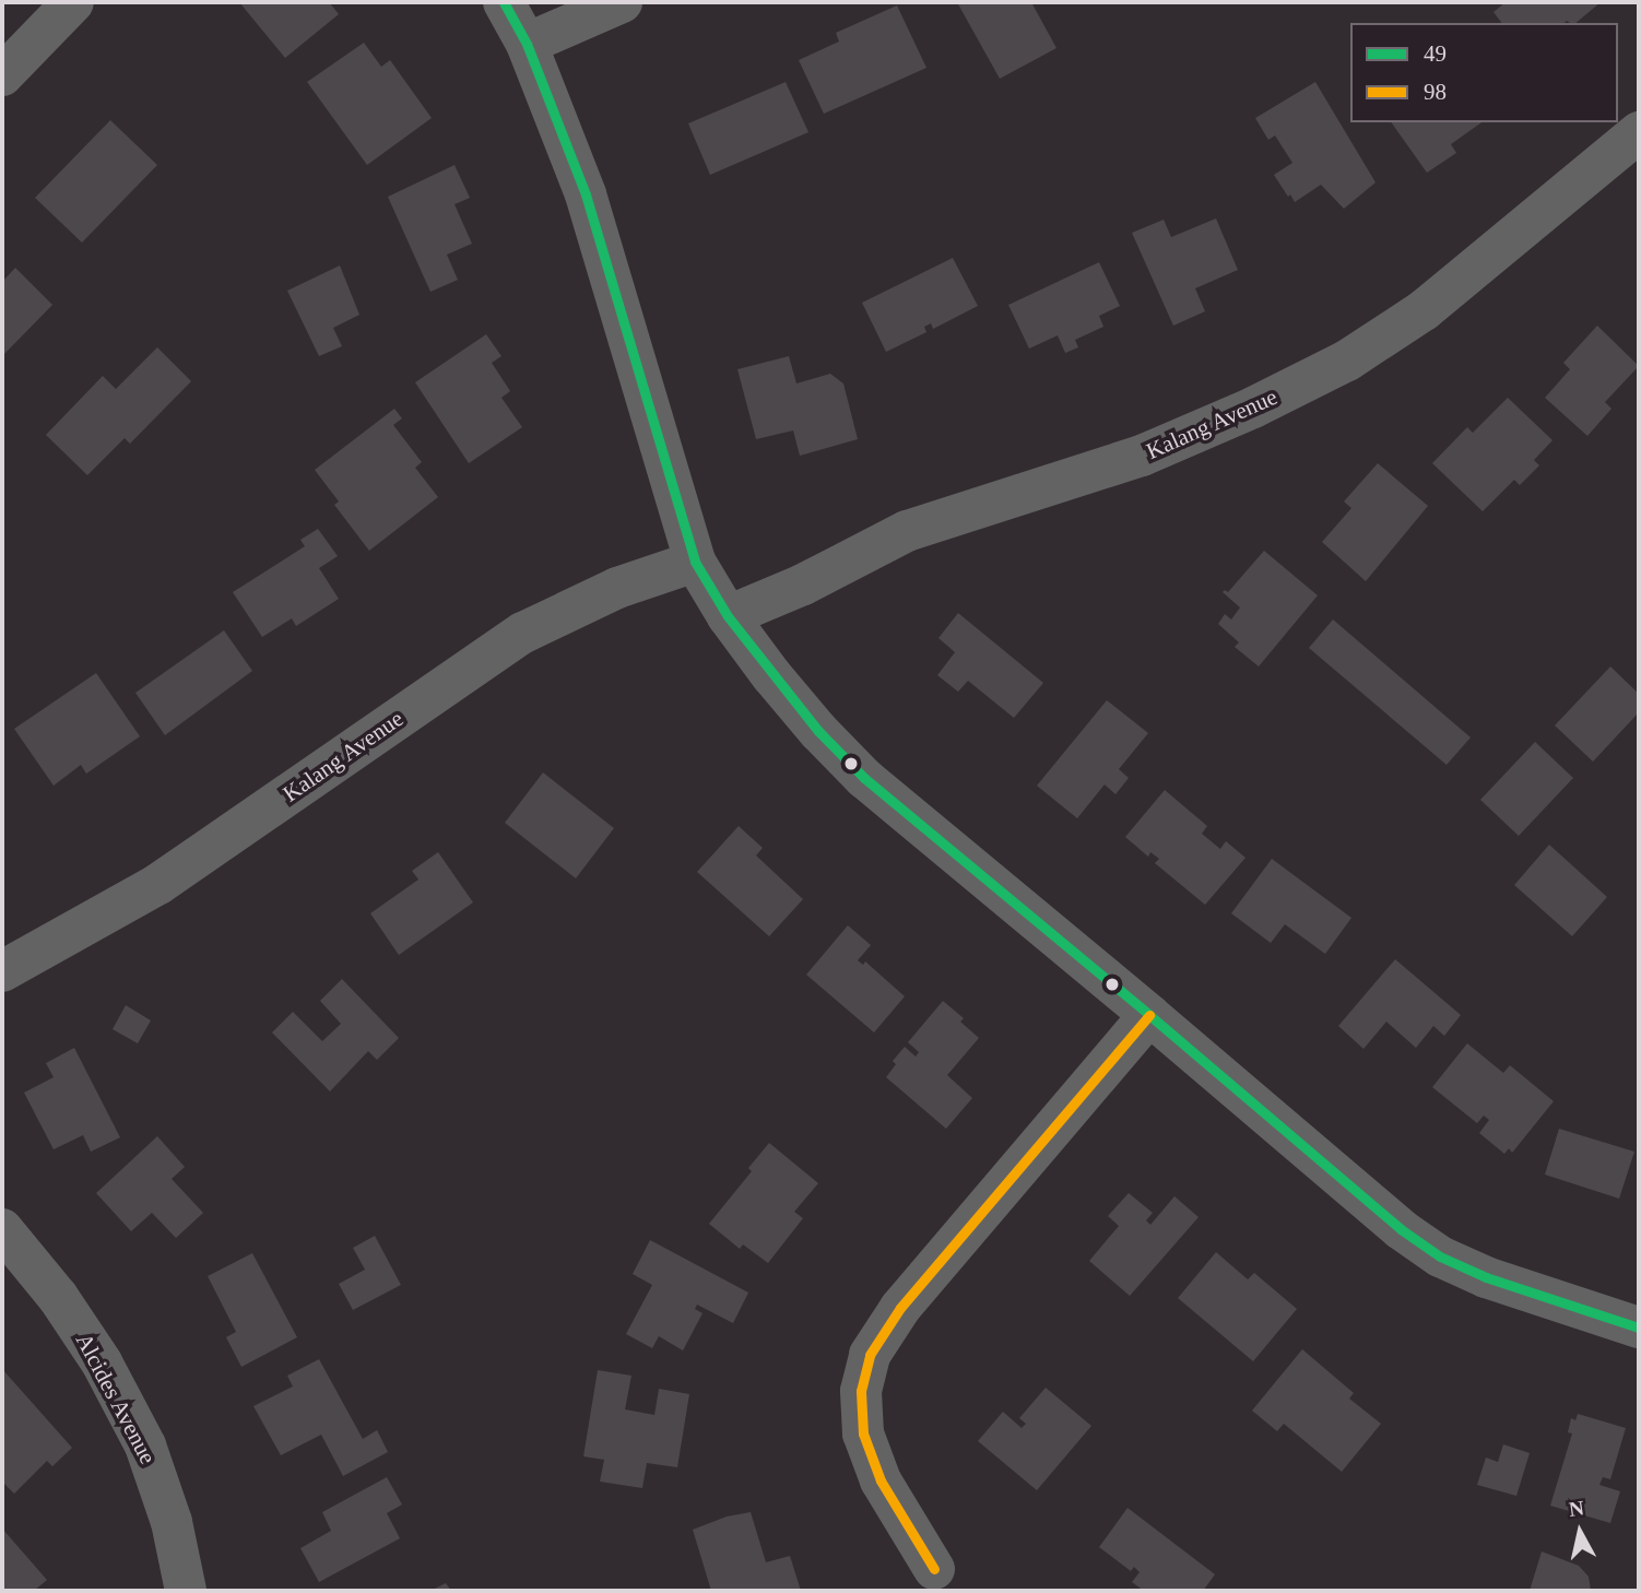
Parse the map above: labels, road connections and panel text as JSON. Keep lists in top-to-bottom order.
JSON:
{
  "streets": {
    "street": ["Kalang Avenue", "Alcides Avenue"]
  },
  "lines": ["transit line 49", "transit line 98"],
  "legend": ["49", "98"],
  "north": "top"
}
